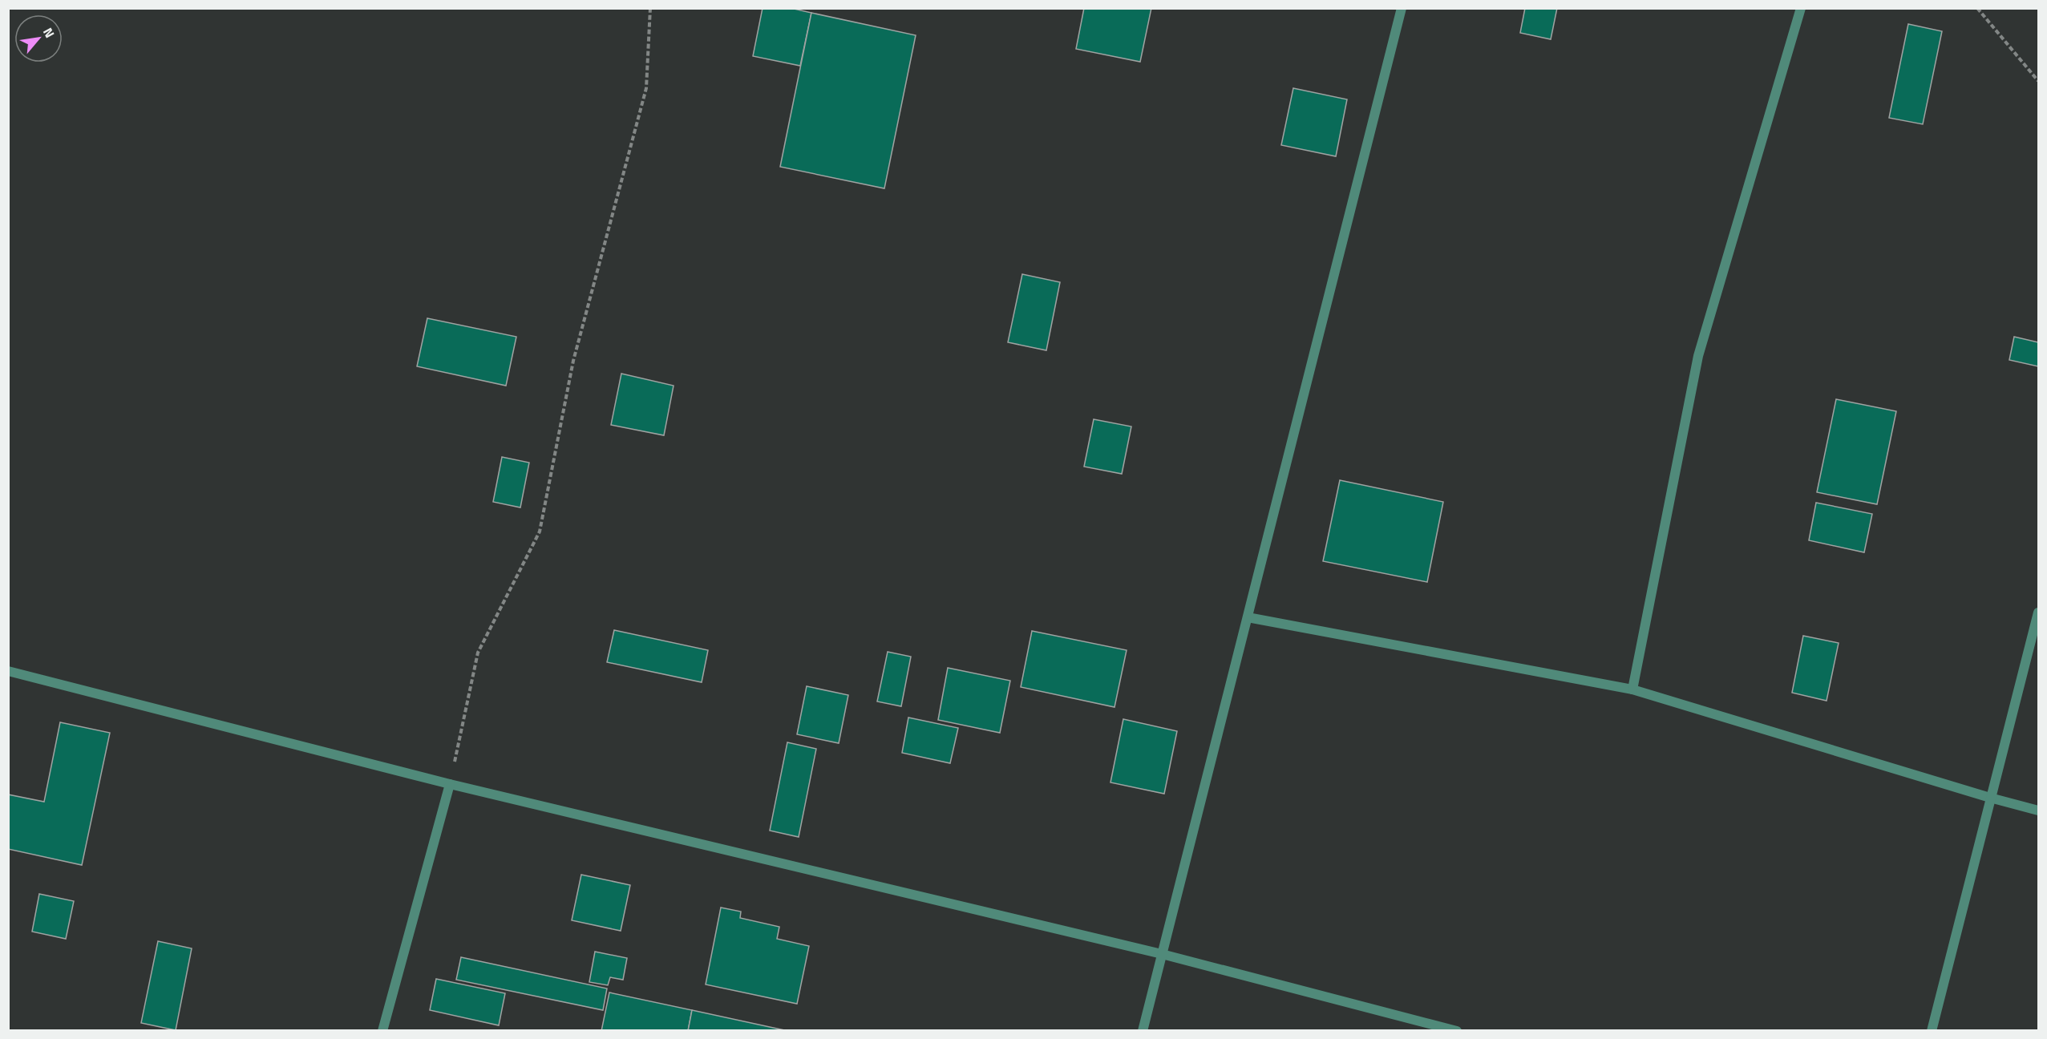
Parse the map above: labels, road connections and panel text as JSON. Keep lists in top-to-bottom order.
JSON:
{
  "north": "top right"
}
